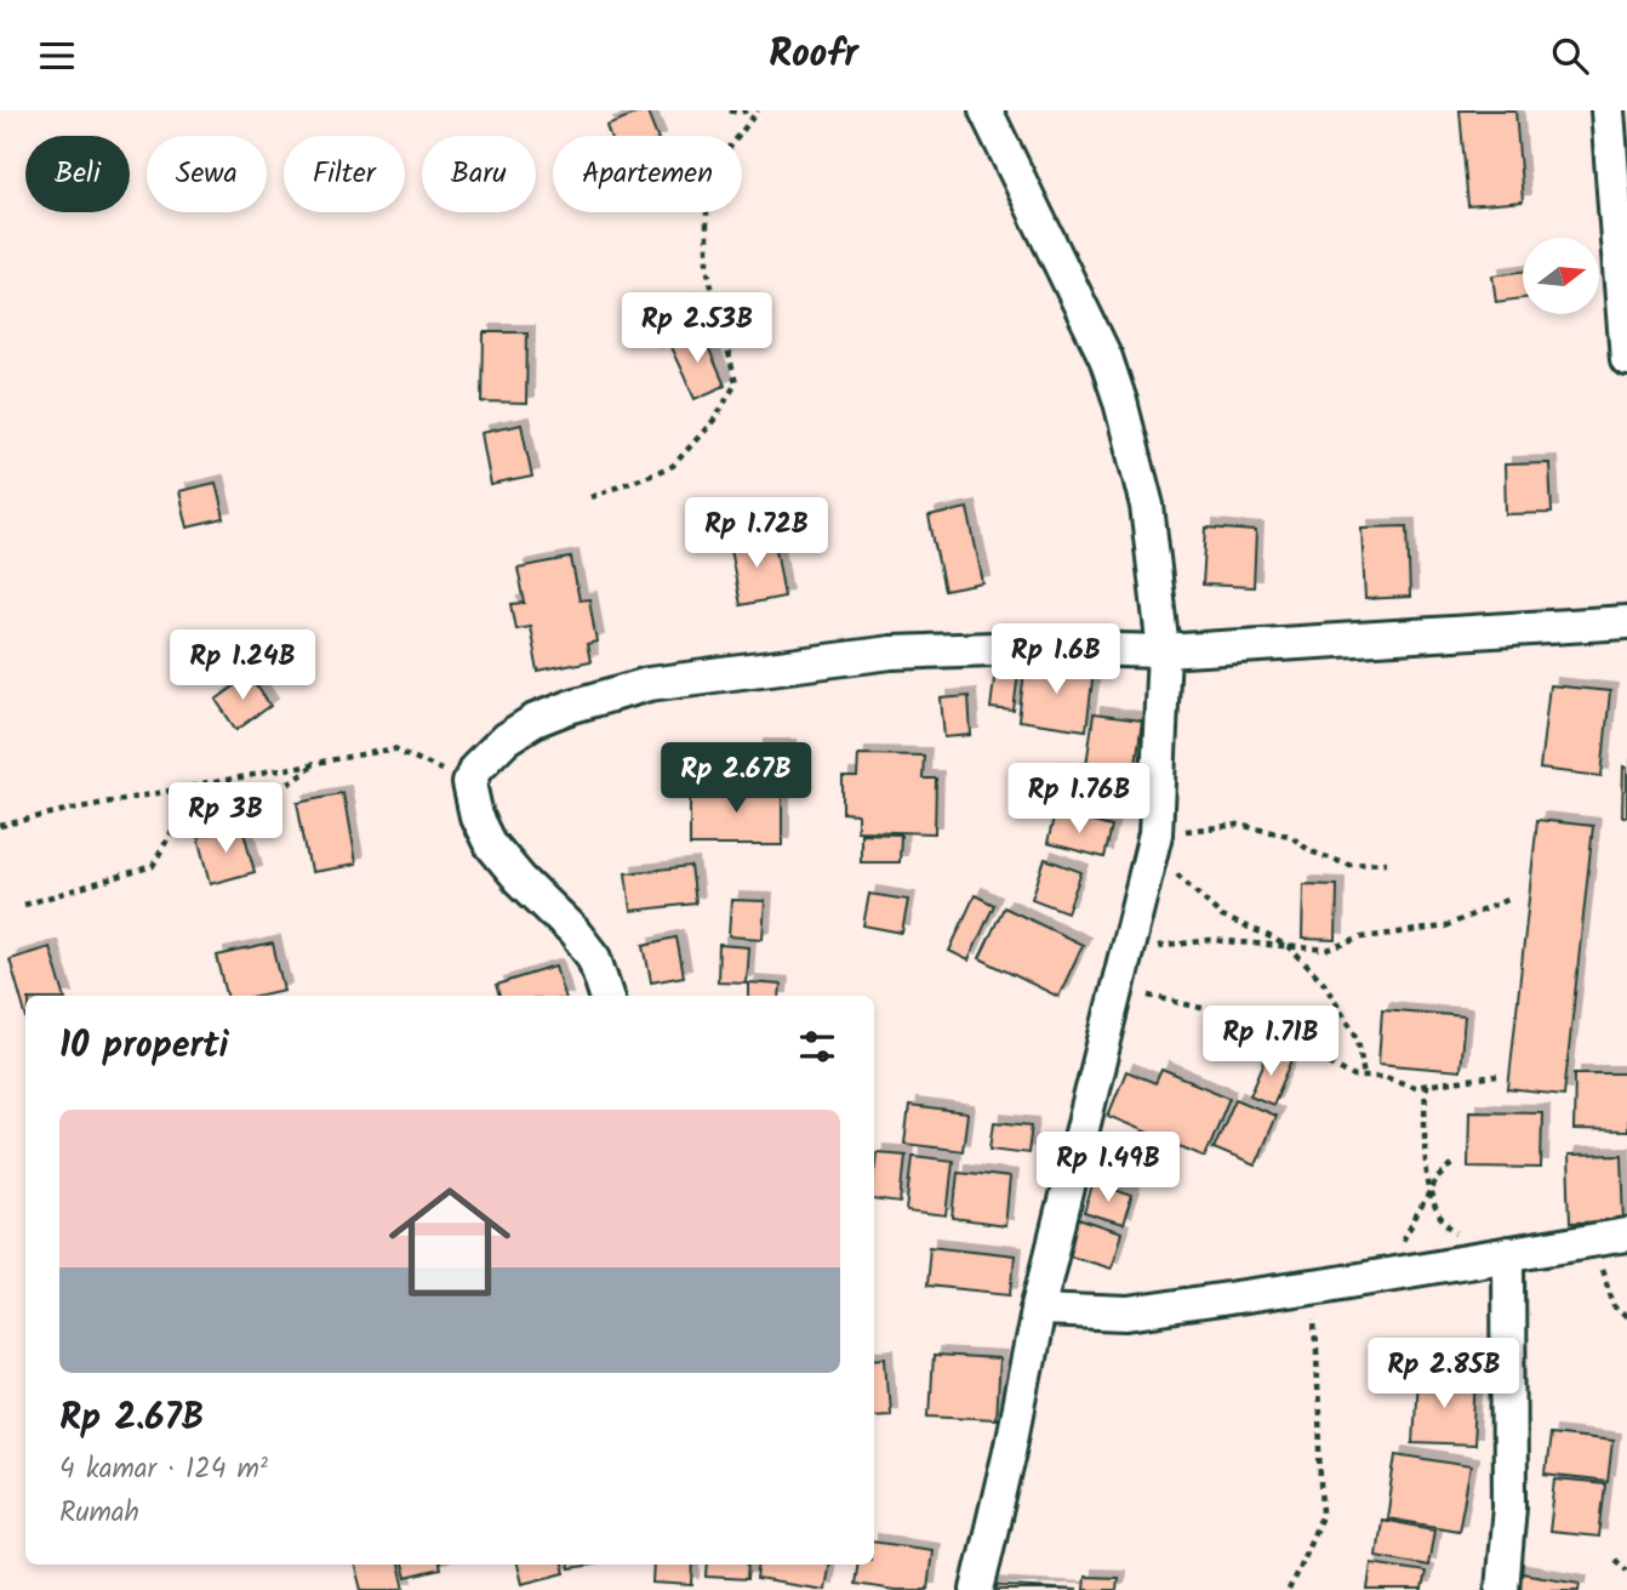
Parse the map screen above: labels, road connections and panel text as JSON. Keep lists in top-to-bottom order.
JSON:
{
  "north": "right",
  "page": {
    "header": "Roofr",
    "chip": [
      "Beli",
      "Sewa",
      "Filter",
      "Baru",
      "Apartemen"
    ],
    "price": [
      "Rp 2.53B",
      "Rp 1.72B",
      "Rp 1.6B",
      "Rp 1.24B",
      "Rp 2.67B",
      "Rp 1.76B",
      "Rp 3B",
      "Rp 1.71B",
      "Rp 1.49B",
      "Rp 2.85B"
    ],
    "heading": "10 properti",
    "list": [
      {
        "name": "Rp 2.67B",
        "note": "4 kamar · 124 m² · Rumah"
      }
    ]
  }
}
